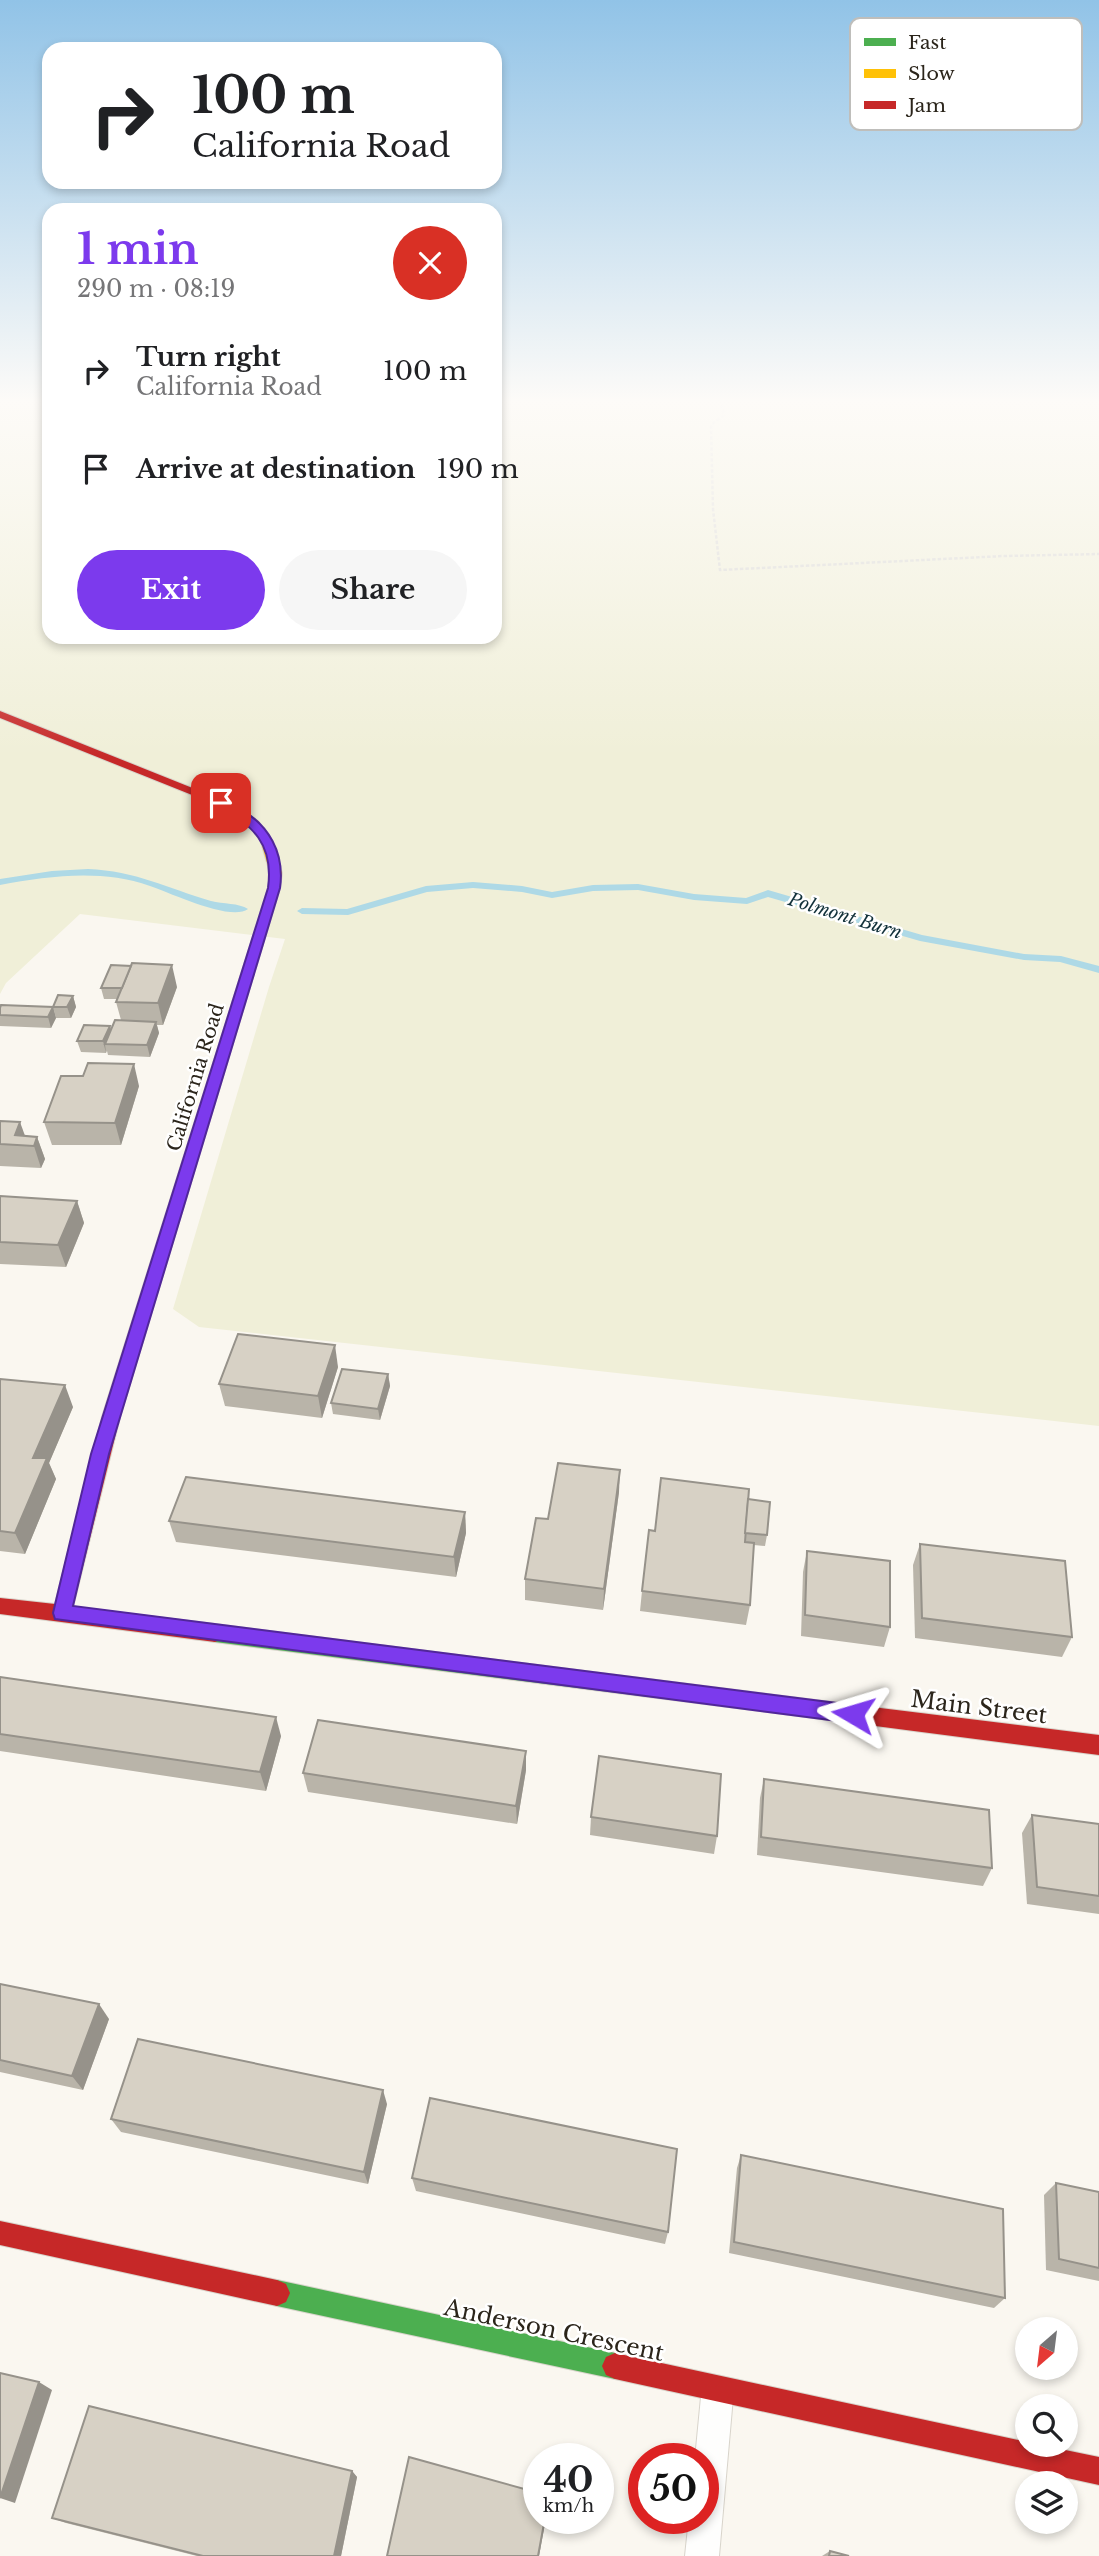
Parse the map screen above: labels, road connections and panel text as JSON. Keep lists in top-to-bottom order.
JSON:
{
  "streets": {
    "main road": ["California Road", "Main Street", "Anderson Crescent"]
  },
  "crossings": [
    ["California Road", "Main Street"]
  ],
  "water": ["Polmont Burn"],
  "legend": ["Fast", "Slow", "Jam"],
  "north": "bottom left",
  "page": {
    "turn": ["100 m", "California Road"],
    "heading": ["1 min", "290 m · 08:19"],
    "list": [
      {
        "name": "Turn right",
        "note": "California Road",
        "value": "100 m"
      },
      {
        "name": "Arrive at destination",
        "value": "190 m"
      }
    ],
    "buttons": ["Exit", "Share"],
    "speed": "40 km/h",
    "limit": "50"
  }
}
